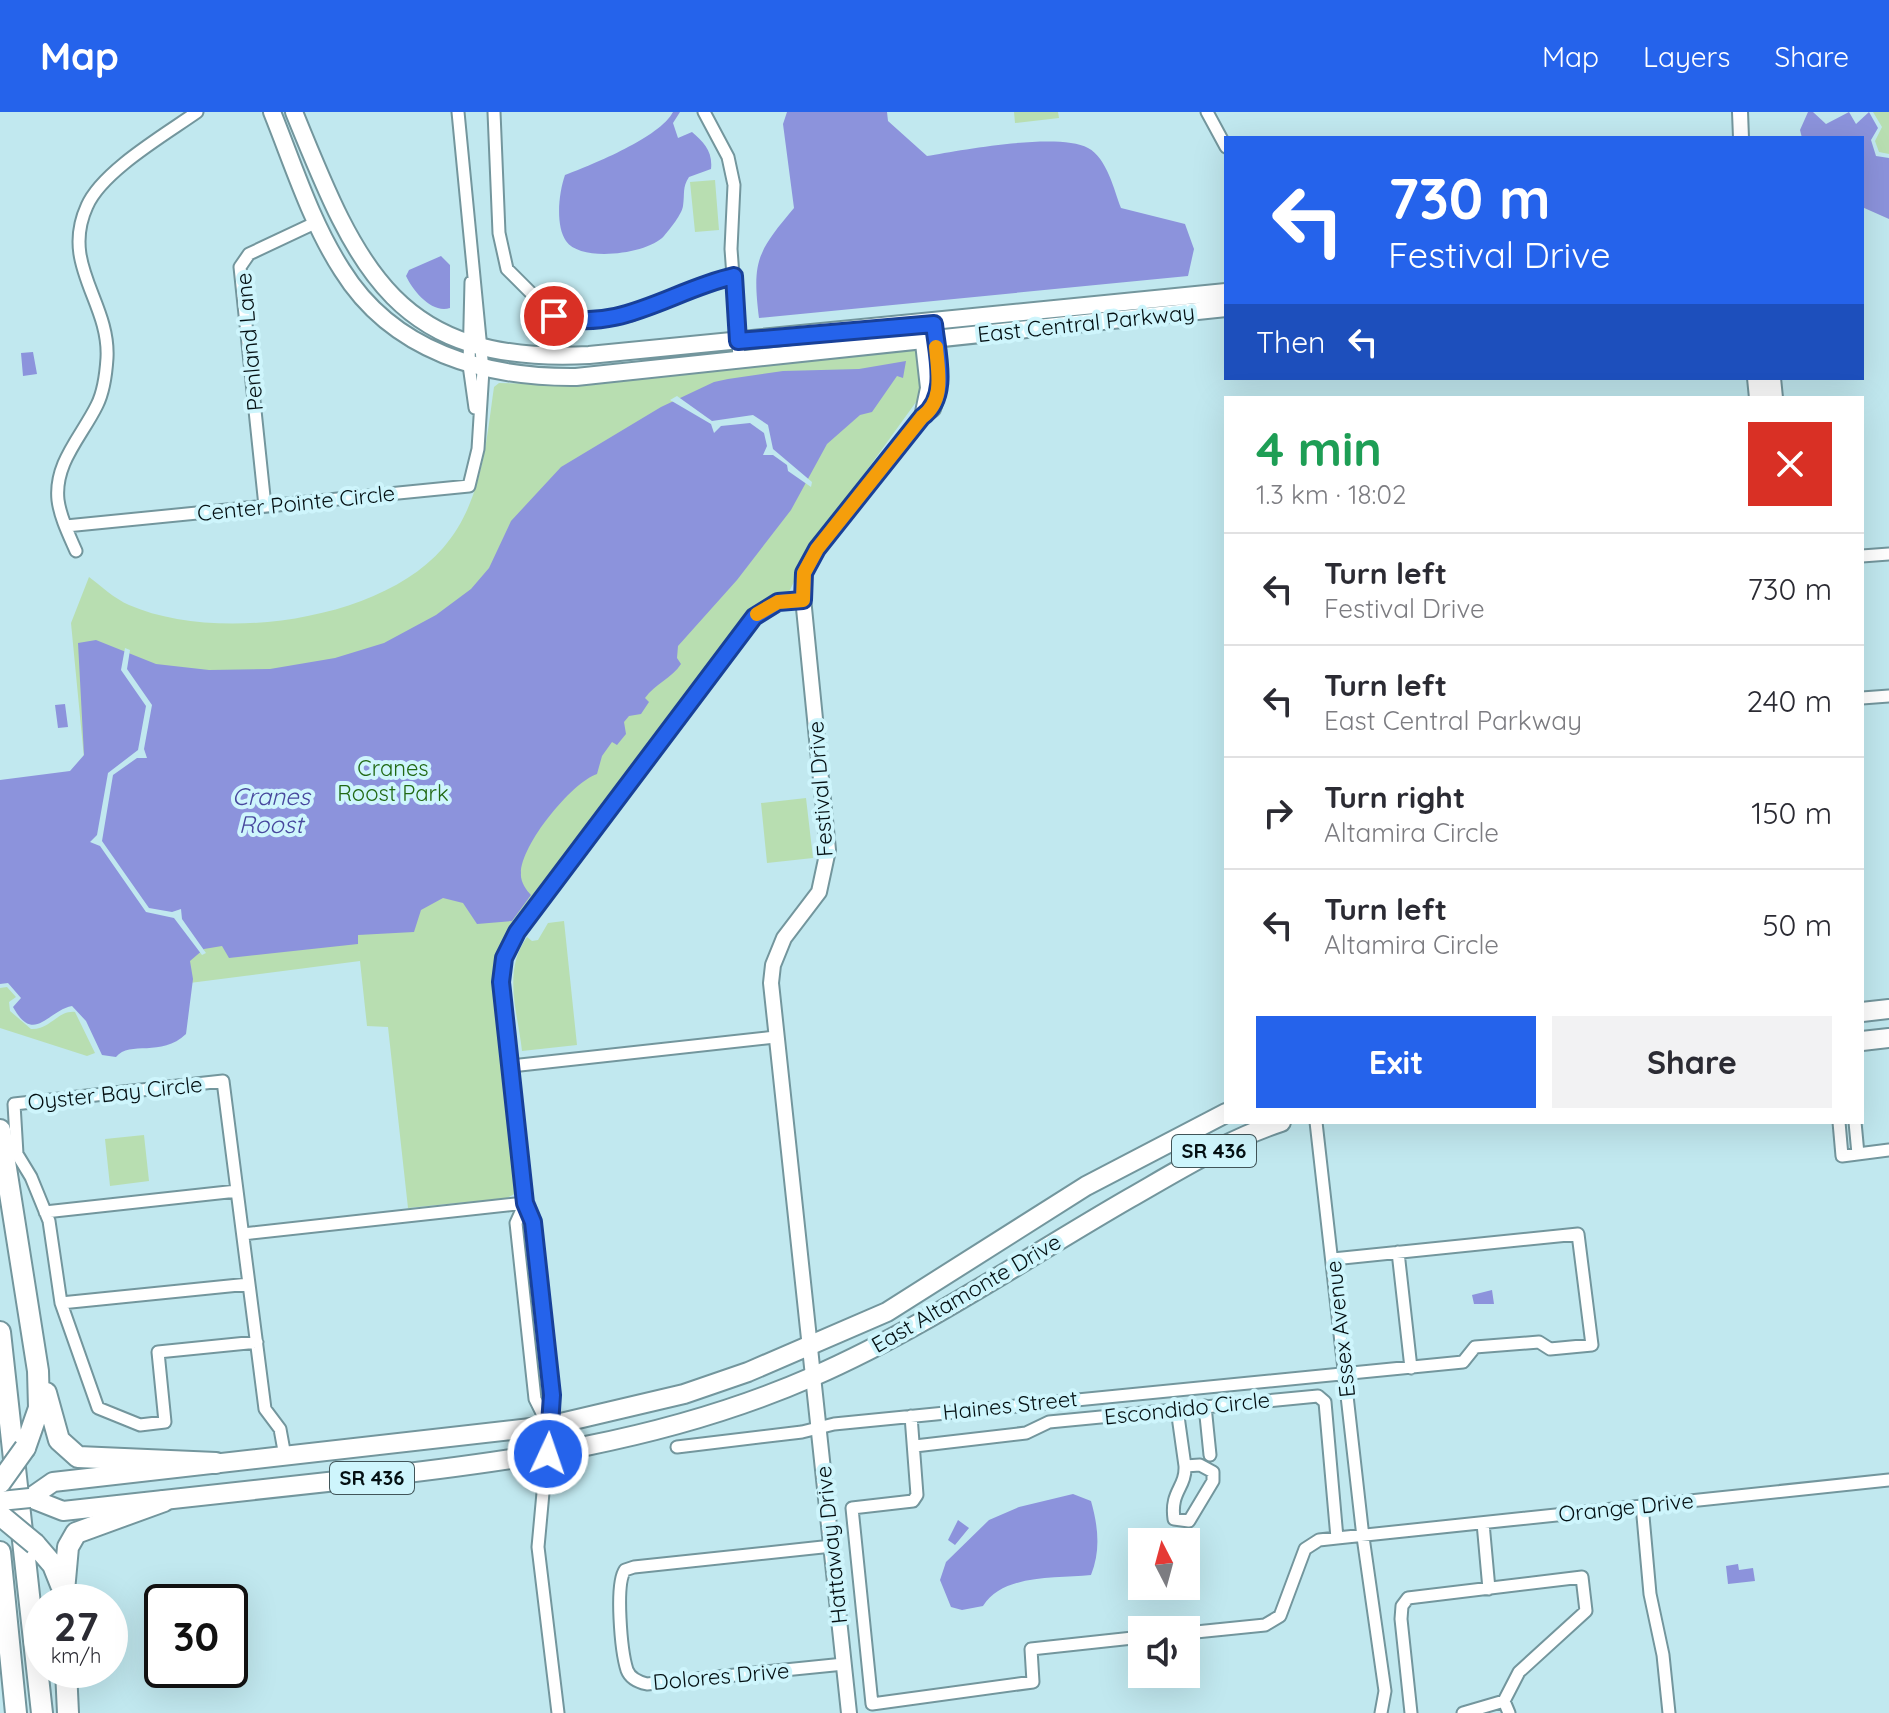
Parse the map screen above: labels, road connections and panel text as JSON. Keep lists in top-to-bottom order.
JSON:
{
  "streets": {
    "main road": ["East Central Parkway", "SR 436", "East Altamonte Drive"],
    "street": [
      "Penland Lane",
      "Center Pointe Circle",
      "Festival Drive",
      "Oyster Bay Circle",
      "Essex Avenue",
      "Haines Street",
      "Escondido Circle",
      "Orange Drive",
      "Hattaway Drive",
      "Dolores Drive"
    ]
  },
  "crossings": [
    ["East Central Parkway", "Penland Lane"],
    ["East Central Parkway", "Center Pointe Circle"],
    ["East Central Parkway", "Festival Drive"],
    ["Penland Lane", "Center Pointe Circle"],
    ["Festival Drive", "East Altamonte Drive"],
    ["Festival Drive", "Hattaway Drive"],
    ["Oyster Bay Circle", "East Altamonte Drive"],
    ["SR 436", "East Altamonte Drive"],
    ["East Altamonte Drive", "Hattaway Drive"],
    ["Essex Avenue", "Haines Street"],
    ["Essex Avenue", "Orange Drive"],
    ["Haines Street", "Hattaway Drive"],
    ["Hattaway Drive", "Dolores Drive"]
  ],
  "water": ["Cranes Roost"],
  "parks": ["Cranes Roost Park"],
  "north": "top",
  "page": {
    "header": "Map",
    "nav": ["Map", "Layers", "Share"],
    "turn": ["730 m", "Festival Drive"],
    "then": "Then",
    "heading": ["4 min", "1.3 km · 18:02"],
    "list": [
      {
        "name": "Turn left",
        "note": "Festival Drive",
        "value": "730 m"
      },
      {
        "name": "Turn left",
        "note": "East Central Parkway",
        "value": "240 m"
      },
      {
        "name": "Turn right",
        "note": "Altamira Circle",
        "value": "150 m"
      },
      {
        "name": "Turn left",
        "note": "Altamira Circle",
        "value": "50 m"
      }
    ],
    "buttons": ["Exit", "Share"],
    "speed": "27 km/h",
    "limit": "30"
  }
}
